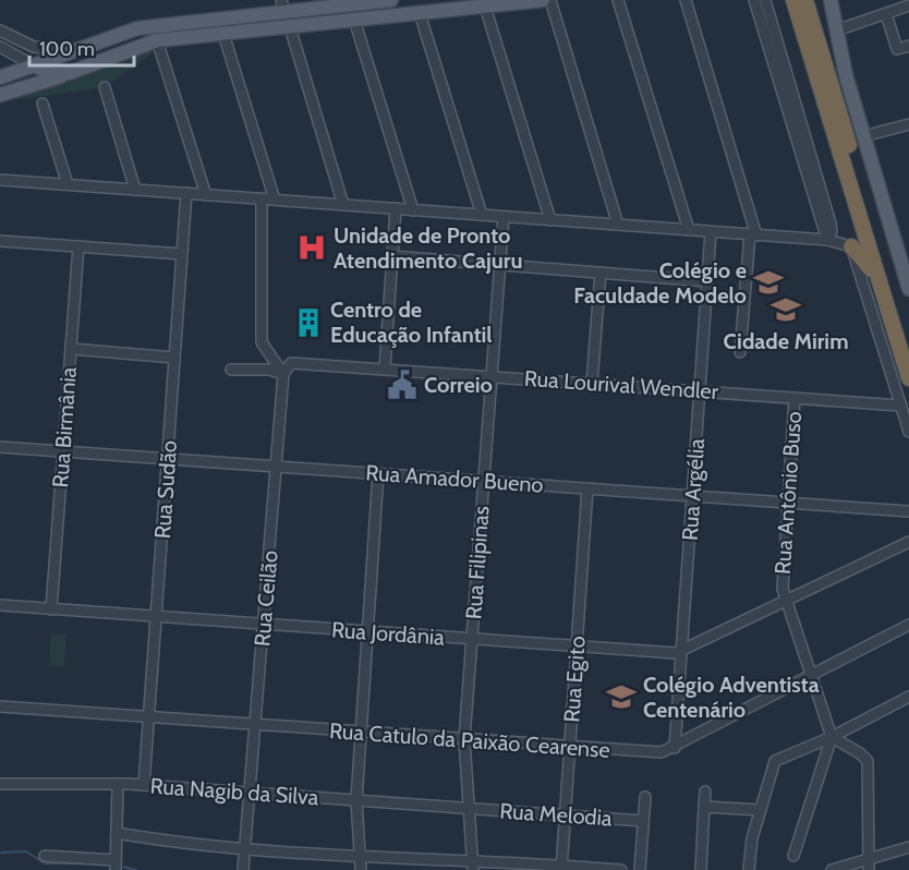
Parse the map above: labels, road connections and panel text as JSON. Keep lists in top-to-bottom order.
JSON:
{
  "streets": {
    "street": [
      "Rua Lourival Wendler",
      "Rua Birmânia",
      "Rua Amador Bueno",
      "Rua Sudão",
      "Rua Argélia",
      "Rua Antônio Buso",
      "Rua Filipinas",
      "Rua Ceilão",
      "Rua Jordânia",
      "Rua Egito",
      "Rua Catulo da Paixão Cearense",
      "Rua Nagib da Silva",
      "Rua Melodia"
    ]
  },
  "crossings": [
    ["Rua Lourival Wendler", "Rua Argélia"],
    ["Rua Lourival Wendler", "Rua Antônio Buso"],
    ["Rua Lourival Wendler", "Rua Filipinas"],
    ["Rua Lourival Wendler", "Rua Ceilão"],
    ["Rua Birmânia", "Rua Amador Bueno"],
    ["Rua Birmânia", "Rua Jordânia"],
    ["Rua Amador Bueno", "Rua Sudão"],
    ["Rua Amador Bueno", "Rua Argélia"],
    ["Rua Amador Bueno", "Rua Antônio Buso"],
    ["Rua Amador Bueno", "Rua Filipinas"],
    ["Rua Amador Bueno", "Rua Ceilão"],
    ["Rua Amador Bueno", "Rua Egito"],
    ["Rua Sudão", "Rua Jordânia"],
    ["Rua Sudão", "Rua Catulo da Paixão Cearense"],
    ["Rua Sudão", "Rua Nagib da Silva"],
    ["Rua Argélia", "Rua Jordânia"],
    ["Rua Argélia", "Rua Catulo da Paixão Cearense"],
    ["Rua Antônio Buso", "Rua Jordânia"],
    ["Rua Antônio Buso", "Rua Catulo da Paixão Cearense"],
    ["Rua Filipinas", "Rua Jordânia"],
    ["Rua Filipinas", "Rua Catulo da Paixão Cearense"],
    ["Rua Filipinas", "Rua Nagib da Silva"],
    ["Rua Filipinas", "Rua Melodia"],
    ["Rua Ceilão", "Rua Jordânia"],
    ["Rua Ceilão", "Rua Catulo da Paixão Cearense"],
    ["Rua Ceilão", "Rua Nagib da Silva"],
    ["Rua Jordânia", "Rua Egito"],
    ["Rua Egito", "Rua Catulo da Paixão Cearense"],
    ["Rua Egito", "Rua Melodia"],
    ["Rua Nagib da Silva", "Rua Melodia"]
  ],
  "places": {
    "hospital": ["Unidade de Pronto Atendimento Cajuru"],
    "school or university": ["Colégio e Faculdade Modelo", "Cidade Mirim", "Colégio Adventista Centenário"],
    "building": ["Centro de Educação Infantil"],
    "public building": ["Correio"]
  },
  "scale_bar": "100 m"
}
